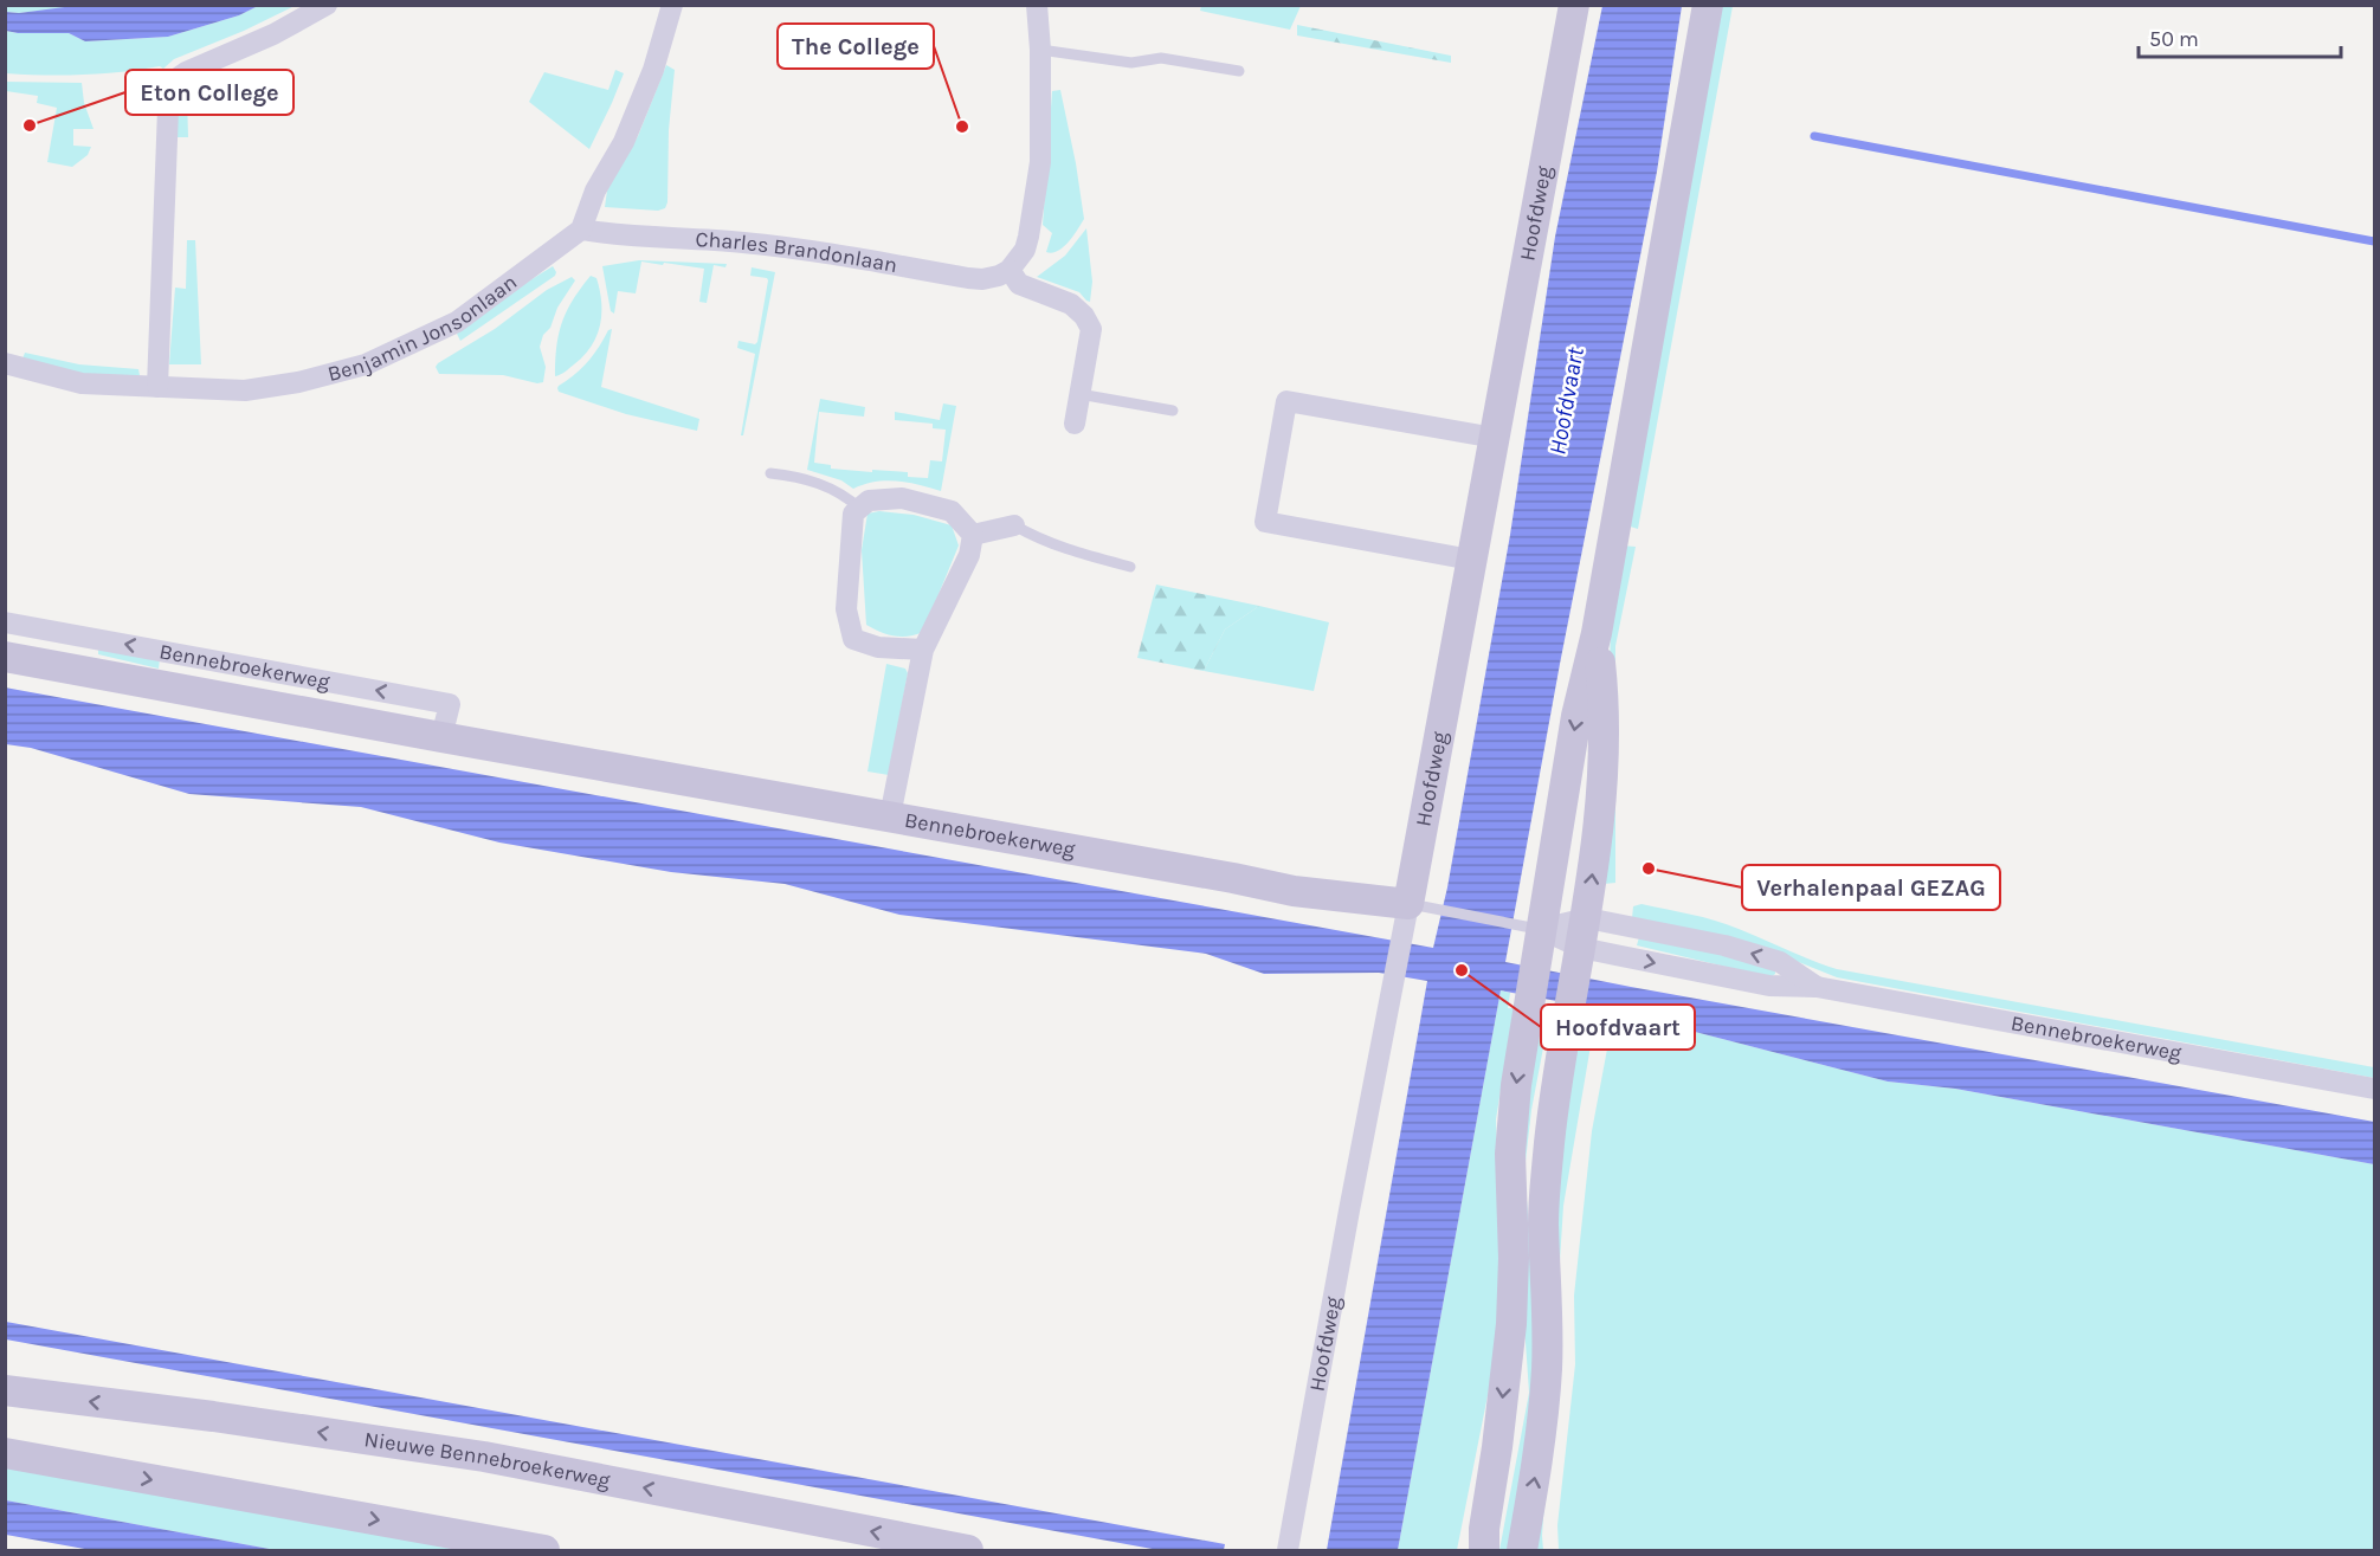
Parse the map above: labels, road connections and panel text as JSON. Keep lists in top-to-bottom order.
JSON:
{
  "streets": {
    "street": [
      "Hoofdweg",
      "Charles Brandonlaan",
      "Benjamin Jonsonlaan",
      "Bennebroekerweg",
      "Nieuwe Bennebroekerweg"
    ]
  },
  "crossings": [
    ["Hoofdweg", "Bennebroekerweg"],
    ["Charles Brandonlaan", "Benjamin Jonsonlaan"]
  ],
  "water": ["Hoofdvaart"],
  "places": [
    "Eton College",
    "The College",
    "Verhalenpaal GEZAG",
    "Hoofdvaart"
  ],
  "scale_bar": "50 m"
}
